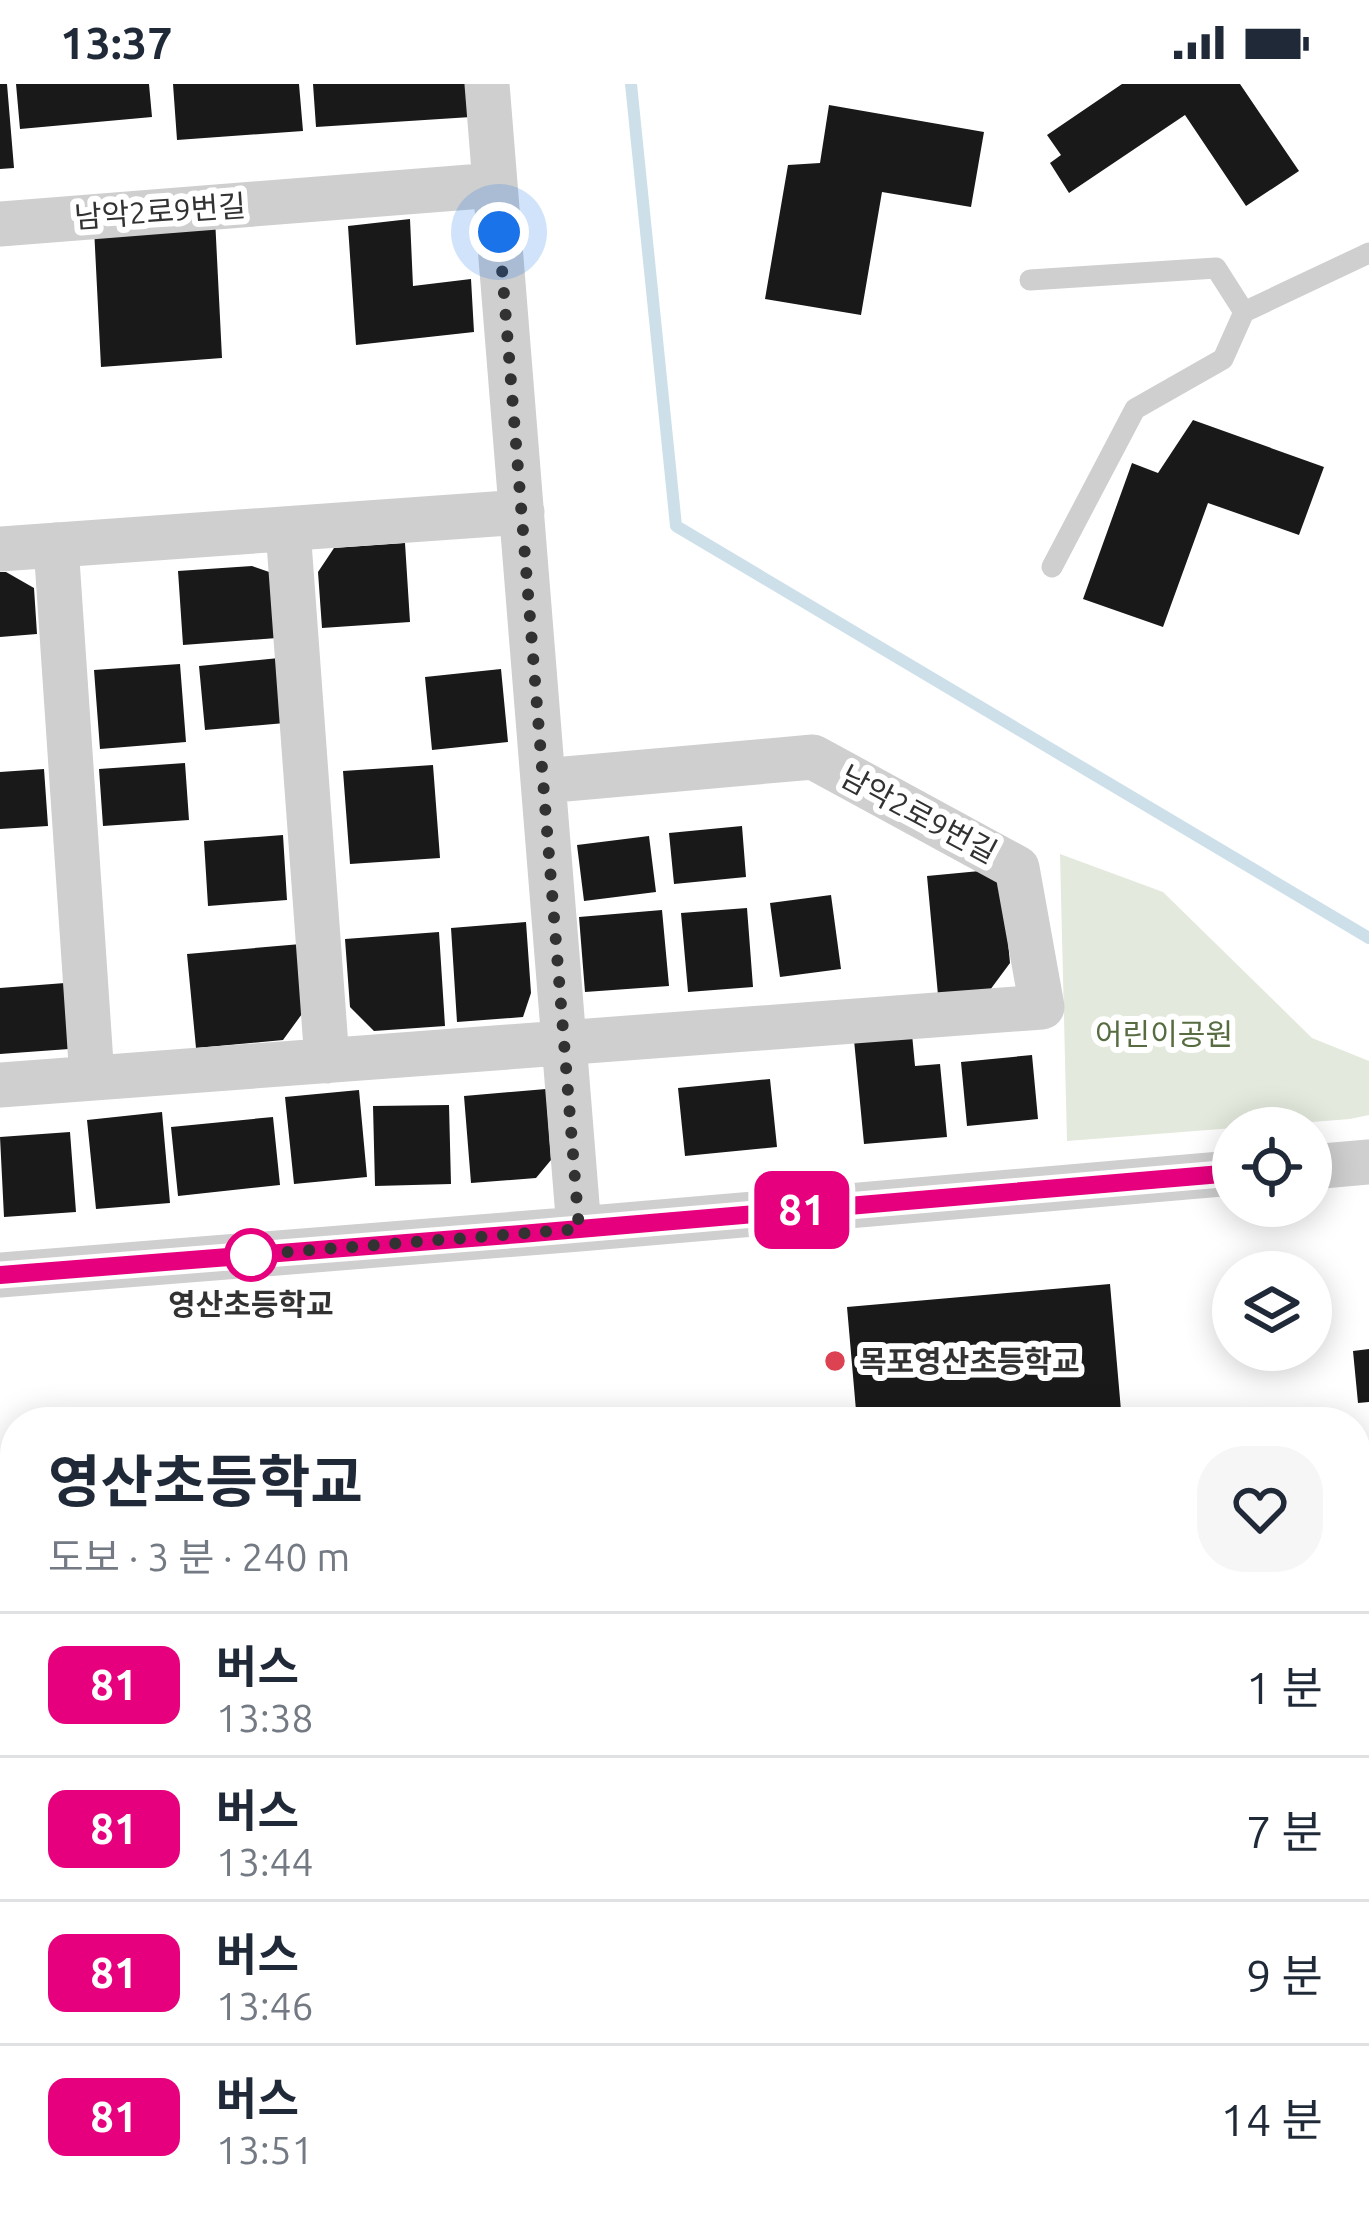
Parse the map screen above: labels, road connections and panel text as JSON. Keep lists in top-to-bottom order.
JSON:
{
  "streets": {
    "street": ["남악2로9번길"]
  },
  "parks": ["어린이공원"],
  "places": ["영산초등학교", "목포영산초등학교"],
  "lines": ["bus line 81"],
  "page": {
    "status": "13:37",
    "on_map": "81",
    "heading": ["영산초등학교", "도보 · 3 분 · 240 m"],
    "list": [
      {
        "mark": "81",
        "name": "버스",
        "note": "13:38",
        "value": "1 분"
      },
      {
        "mark": "81",
        "name": "버스",
        "note": "13:44",
        "value": "7 분"
      },
      {
        "mark": "81",
        "name": "버스",
        "note": "13:46",
        "value": "9 분"
      },
      {
        "mark": "81",
        "name": "버스",
        "note": "13:51",
        "value": "14 분"
      }
    ]
  }
}
